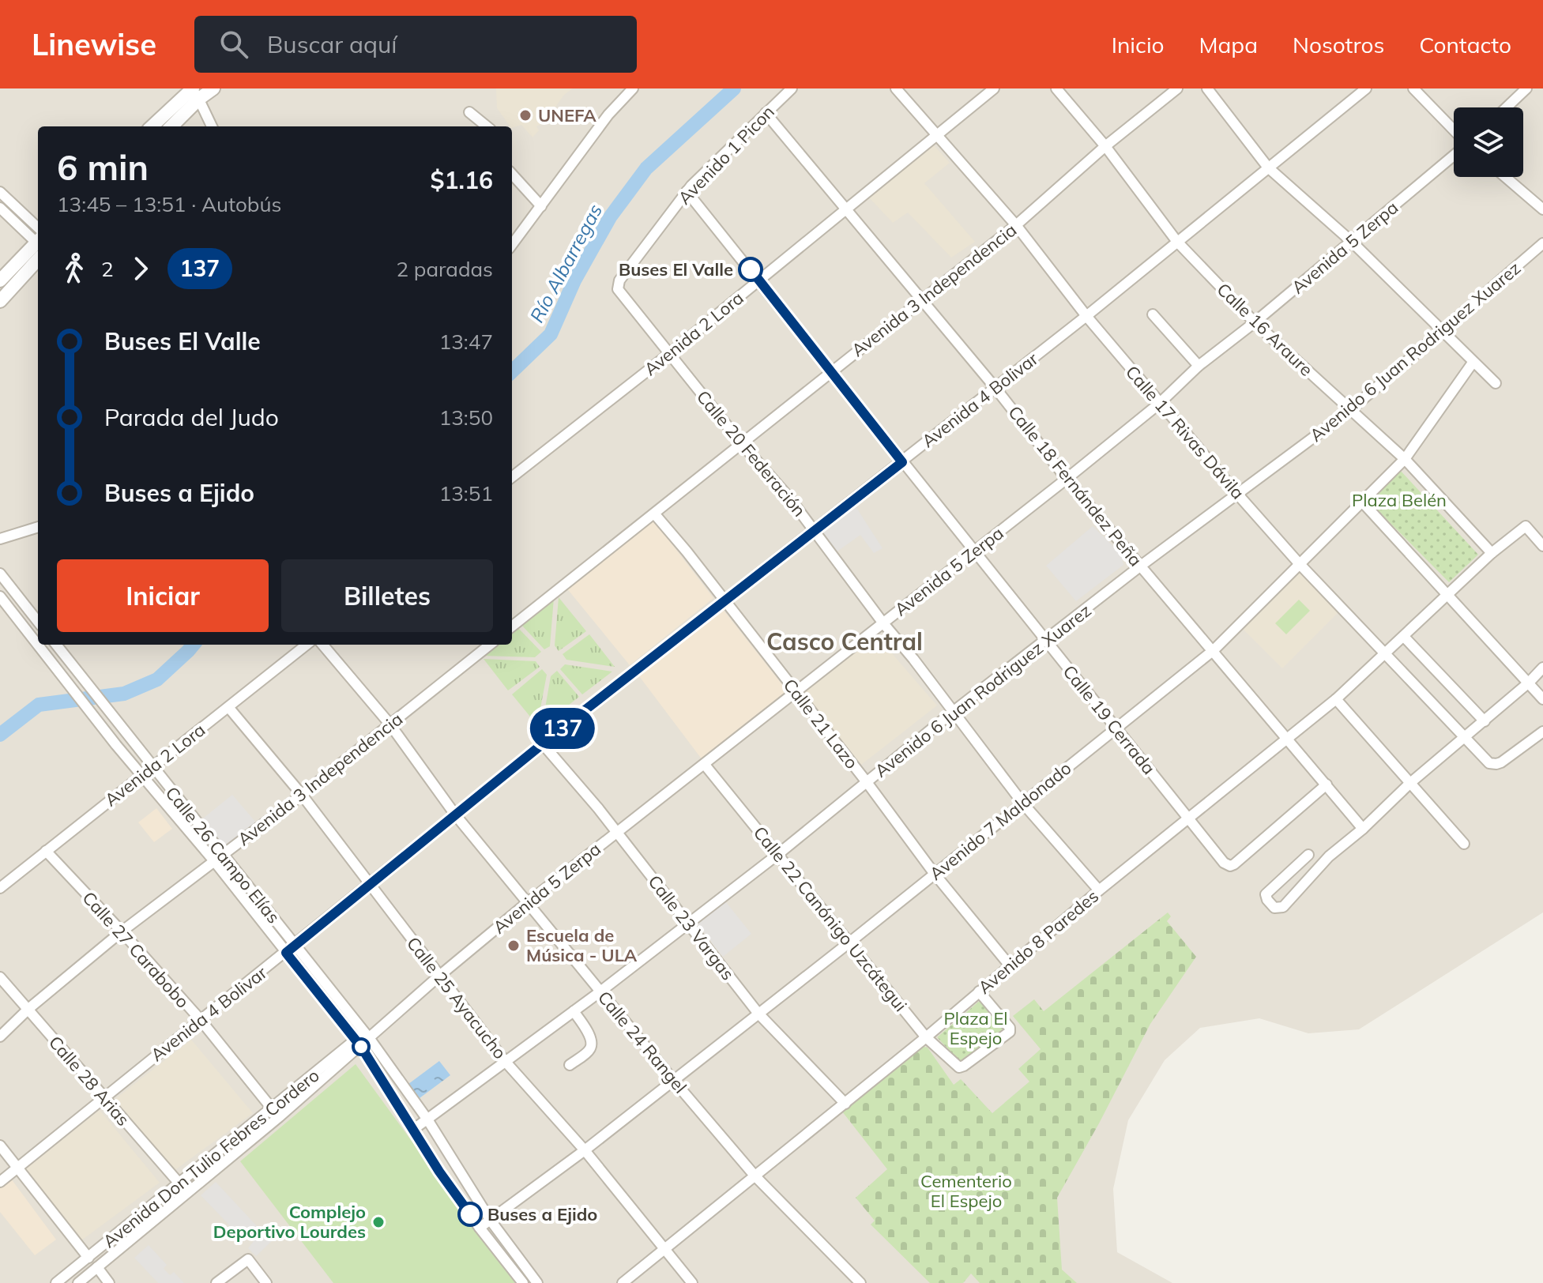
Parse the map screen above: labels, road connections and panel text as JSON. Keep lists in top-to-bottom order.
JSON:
{
  "streets": {
    "street": [
      "Avenido 1 Picon",
      "Avenida 5 Zerpa",
      "Avenida 3 Independencia",
      "Calle 16 Araure",
      "Avenida 2 Lora",
      "Avenido 6 Juan Rodriguez Xuarez",
      "Avenida 4 Bolivar",
      "Calle 17 Rivas Dávila",
      "Calle 20 Federación",
      "Calle 18 Fernández Peña",
      "Calle 19 Cerrada",
      "Calle 21 Lazo",
      "Avenido 7 Maldonado",
      "Calle 26 Campo Elías",
      "Calle 22 Canónigo Uzcátegui",
      "Calle 23 Vargas",
      "Avenido 8 Paredes",
      "Calle 27 Carabobo",
      "Calle 25 Ayacucho",
      "Calle 24 Rangel",
      "Calle 28 Arias",
      "Avenida Don Tulio Febres Cordero"
    ]
  },
  "crossings": [
    ["Avenido 1 Picon", "Calle 20 Federación"],
    ["Avenido 1 Picon", "Calle 18 Fernández Peña"],
    ["Avenido 1 Picon", "Calle 19 Cerrada"],
    ["Avenida 5 Zerpa", "Calle 16 Araure"],
    ["Avenida 5 Zerpa", "Calle 17 Rivas Dávila"],
    ["Avenida 5 Zerpa", "Calle 20 Federación"],
    ["Avenida 5 Zerpa", "Calle 18 Fernández Peña"],
    ["Avenida 5 Zerpa", "Calle 19 Cerrada"],
    ["Avenida 5 Zerpa", "Calle 21 Lazo"],
    ["Avenida 5 Zerpa", "Calle 26 Campo Elías"],
    ["Avenida 5 Zerpa", "Calle 22 Canónigo Uzcátegui"],
    ["Avenida 5 Zerpa", "Calle 23 Vargas"],
    ["Avenida 5 Zerpa", "Calle 25 Ayacucho"],
    ["Avenida 5 Zerpa", "Calle 24 Rangel"],
    ["Avenida 5 Zerpa", "Avenida Don Tulio Febres Cordero"],
    ["Avenida 3 Independencia", "Calle 16 Araure"],
    ["Avenida 3 Independencia", "Calle 17 Rivas Dávila"],
    ["Avenida 3 Independencia", "Calle 20 Federación"],
    ["Avenida 3 Independencia", "Calle 18 Fernández Peña"],
    ["Avenida 3 Independencia", "Calle 19 Cerrada"],
    ["Avenida 3 Independencia", "Calle 21 Lazo"],
    ["Avenida 3 Independencia", "Calle 26 Campo Elías"],
    ["Avenida 3 Independencia", "Calle 27 Carabobo"],
    ["Avenida 3 Independencia", "Calle 25 Ayacucho"],
    ["Avenida 3 Independencia", "Calle 24 Rangel"],
    ["Avenida 3 Independencia", "Calle 28 Arias"],
    ["Calle 16 Araure", "Avenido 6 Juan Rodriguez Xuarez"],
    ["Calle 16 Araure", "Avenida 4 Bolivar"],
    ["Calle 16 Araure", "Avenido 7 Maldonado"],
    ["Calle 16 Araure", "Avenido 8 Paredes"],
    ["Avenida 2 Lora", "Calle 17 Rivas Dávila"],
    ["Avenida 2 Lora", "Calle 20 Federación"],
    ["Avenida 2 Lora", "Calle 18 Fernández Peña"],
    ["Avenida 2 Lora", "Calle 19 Cerrada"],
    ["Avenida 2 Lora", "Calle 26 Campo Elías"],
    ["Avenida 2 Lora", "Calle 27 Carabobo"],
    ["Avenida 2 Lora", "Calle 25 Ayacucho"],
    ["Avenido 6 Juan Rodriguez Xuarez", "Calle 17 Rivas Dávila"],
    ["Avenido 6 Juan Rodriguez Xuarez", "Calle 20 Federación"],
    ["Avenido 6 Juan Rodriguez Xuarez", "Calle 18 Fernández Peña"],
    ["Avenido 6 Juan Rodriguez Xuarez", "Calle 19 Cerrada"],
    ["Avenido 6 Juan Rodriguez Xuarez", "Calle 21 Lazo"],
    ["Avenido 6 Juan Rodriguez Xuarez", "Calle 26 Campo Elías"],
    ["Avenido 6 Juan Rodriguez Xuarez", "Calle 22 Canónigo Uzcátegui"],
    ["Avenido 6 Juan Rodriguez Xuarez", "Calle 23 Vargas"],
    ["Avenido 6 Juan Rodriguez Xuarez", "Calle 25 Ayacucho"],
    ["Avenido 6 Juan Rodriguez Xuarez", "Calle 24 Rangel"],
    ["Avenida 4 Bolivar", "Calle 17 Rivas Dávila"],
    ["Avenida 4 Bolivar", "Calle 20 Federación"],
    ["Avenida 4 Bolivar", "Calle 18 Fernández Peña"],
    ["Avenida 4 Bolivar", "Calle 19 Cerrada"],
    ["Avenida 4 Bolivar", "Calle 21 Lazo"],
    ["Avenida 4 Bolivar", "Calle 26 Campo Elías"],
    ["Avenida 4 Bolivar", "Calle 23 Vargas"],
    ["Avenida 4 Bolivar", "Calle 27 Carabobo"],
    ["Avenida 4 Bolivar", "Calle 25 Ayacucho"],
    ["Avenida 4 Bolivar", "Calle 24 Rangel"],
    ["Avenida 4 Bolivar", "Calle 28 Arias"],
    ["Calle 17 Rivas Dávila", "Avenido 7 Maldonado"],
    ["Calle 17 Rivas Dávila", "Avenido 8 Paredes"],
    ["Calle 20 Federación", "Avenido 7 Maldonado"],
    ["Calle 20 Federación", "Avenido 8 Paredes"],
    ["Calle 18 Fernández Peña", "Calle 19 Cerrada"],
    ["Calle 18 Fernández Peña", "Avenido 7 Maldonado"],
    ["Calle 18 Fernández Peña", "Avenido 8 Paredes"],
    ["Calle 19 Cerrada", "Avenido 7 Maldonado"],
    ["Calle 19 Cerrada", "Avenido 8 Paredes"],
    ["Calle 21 Lazo", "Avenido 7 Maldonado"],
    ["Calle 21 Lazo", "Avenido 8 Paredes"],
    ["Avenido 7 Maldonado", "Calle 26 Campo Elías"],
    ["Avenido 7 Maldonado", "Calle 22 Canónigo Uzcátegui"],
    ["Avenido 7 Maldonado", "Calle 23 Vargas"],
    ["Avenido 7 Maldonado", "Calle 25 Ayacucho"],
    ["Avenido 7 Maldonado", "Calle 24 Rangel"],
    ["Calle 26 Campo Elías", "Avenida Don Tulio Febres Cordero"],
    ["Calle 22 Canónigo Uzcátegui", "Avenido 8 Paredes"],
    ["Calle 23 Vargas", "Avenido 8 Paredes"],
    ["Avenido 8 Paredes", "Calle 25 Ayacucho"],
    ["Avenido 8 Paredes", "Calle 24 Rangel"],
    ["Calle 27 Carabobo", "Avenida Don Tulio Febres Cordero"],
    ["Calle 28 Arias", "Avenida Don Tulio Febres Cordero"]
  ],
  "districts": ["Casco Central"],
  "water": ["Río Albarregas"],
  "parks": ["Plaza Belén", "Plaza El Espejo", "Cementerio El Espejo"],
  "places": [
    "UNEFA",
    "Buses El Valle",
    "Escuela de Música - ULA",
    "Buses a Ejido",
    "Complejo Deportivo Lourdes"
  ],
  "lines": ["bus line 137"],
  "page": {
    "header": "Linewise",
    "search": "Buscar aquí",
    "nav": [
      "Inicio",
      "Mapa",
      "Nosotros",
      "Contacto"
    ],
    "on_map": "137",
    "heading": ["6 min", "13:45 – 13:51 · Autobús", "$1.16"],
    "legs": ["2", "137", "2 paradas"],
    "list": [
      {
        "name": "Buses El Valle",
        "value": "13:47"
      },
      {
        "name": "Parada del Judo",
        "value": "13:50"
      },
      {
        "name": "Buses a Ejido",
        "value": "13:51"
      }
    ],
    "buttons": ["Iniciar", "Billetes"]
  }
}
